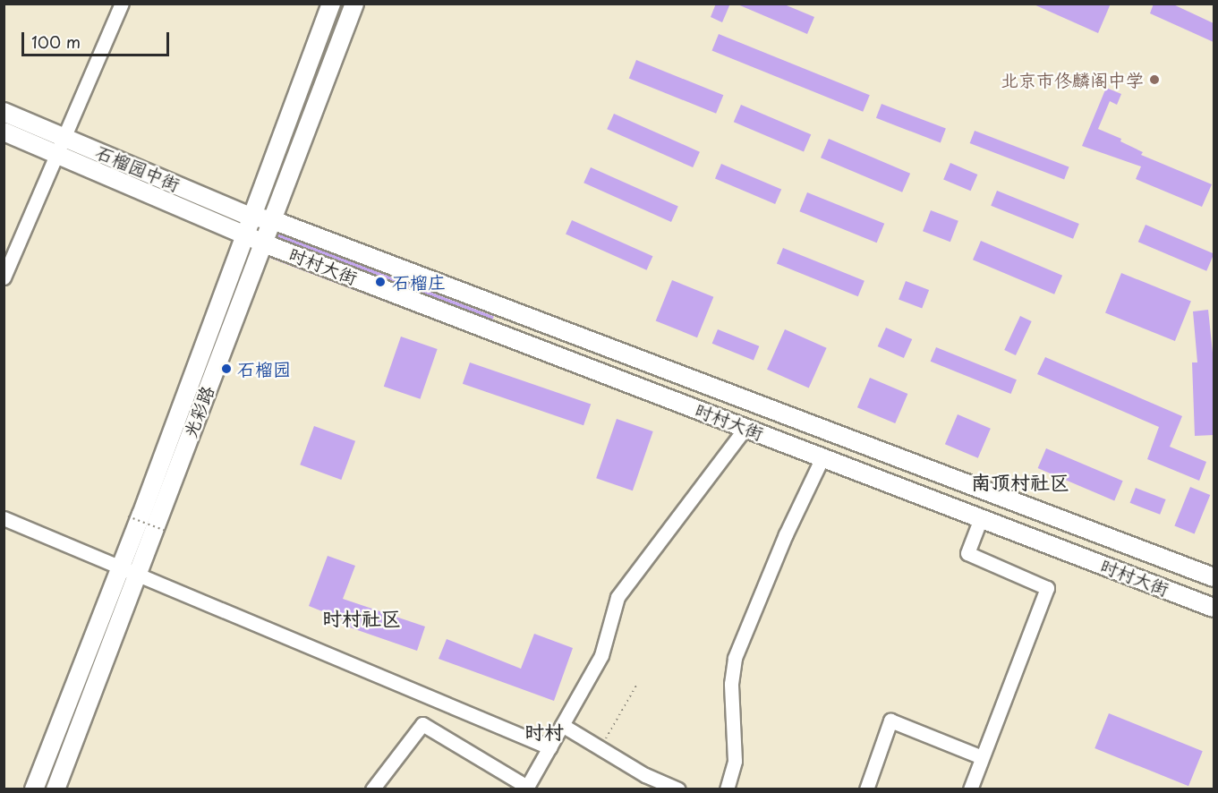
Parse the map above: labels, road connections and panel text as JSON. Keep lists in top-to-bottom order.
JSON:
{
  "streets": {
    "main road": ["石榴园中街", "时村大街", "光彩路"]
  },
  "crossings": [
    ["石榴园中街", "时村大街"],
    ["石榴园中街", "光彩路"],
    ["时村大街", "光彩路"]
  ],
  "districts": ["南顶村社区", "时村社区", "时村"],
  "places": ["北京市佟麟阁中学", "石榴庄", "石榴园"],
  "scale_bar": "100 m"
}
